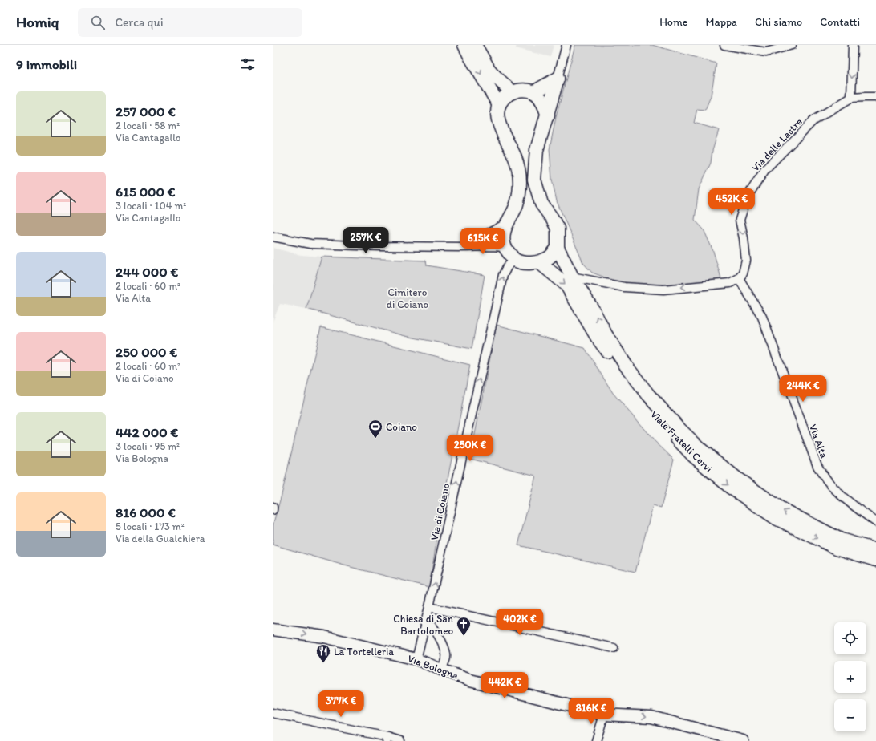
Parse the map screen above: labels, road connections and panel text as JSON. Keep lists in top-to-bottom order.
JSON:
{
  "streets": {
    "main road": ["Viale Fratelli Cervi"],
    "street": [
      "Via delle Lastre",
      "Via Alta",
      "Via di Coiano",
      "Via Bologna"
    ]
  },
  "crossings": [
    ["Via delle Lastre", "Via Alta"],
    ["Via di Coiano", "Via Bologna"]
  ],
  "one_way": ["Via delle Lastre", "Via di Coiano"],
  "parks": ["Cimitero di Coiano"],
  "places": {
    "sports": ["Coiano"],
    "church": ["Chiesa di San Bartolomeo"],
    "restaurant": ["La Tortelleria"]
  },
  "page": {
    "header": "Homiq",
    "search": "Cerca qui",
    "nav": [
      "Home",
      "Mappa",
      "Chi siamo",
      "Contatti"
    ],
    "heading": "9 immobili",
    "list": [
      {
        "name": "257 000 €",
        "note": "2 locali · 58 m² · Via Cantagallo"
      },
      {
        "name": "615 000 €",
        "note": "3 locali · 104 m² · Via Cantagallo"
      },
      {
        "name": "244 000 €",
        "note": "2 locali · 60 m² · Via Alta"
      },
      {
        "name": "250 000 €",
        "note": "2 locali · 60 m² · Via di Coiano"
      },
      {
        "name": "442 000 €",
        "note": "3 locali · 95 m² · Via Bologna"
      },
      {
        "name": "816 000 €",
        "note": "5 locali · 173 m² · Via della Gualchiera"
      }
    ],
    "price": [
      "452K €",
      "257K €",
      "615K €",
      "244K €",
      "250K €",
      "402K €",
      "442K €",
      "377K €",
      "816K €"
    ],
    "map_buttons": ["+", "−"]
  }
}
